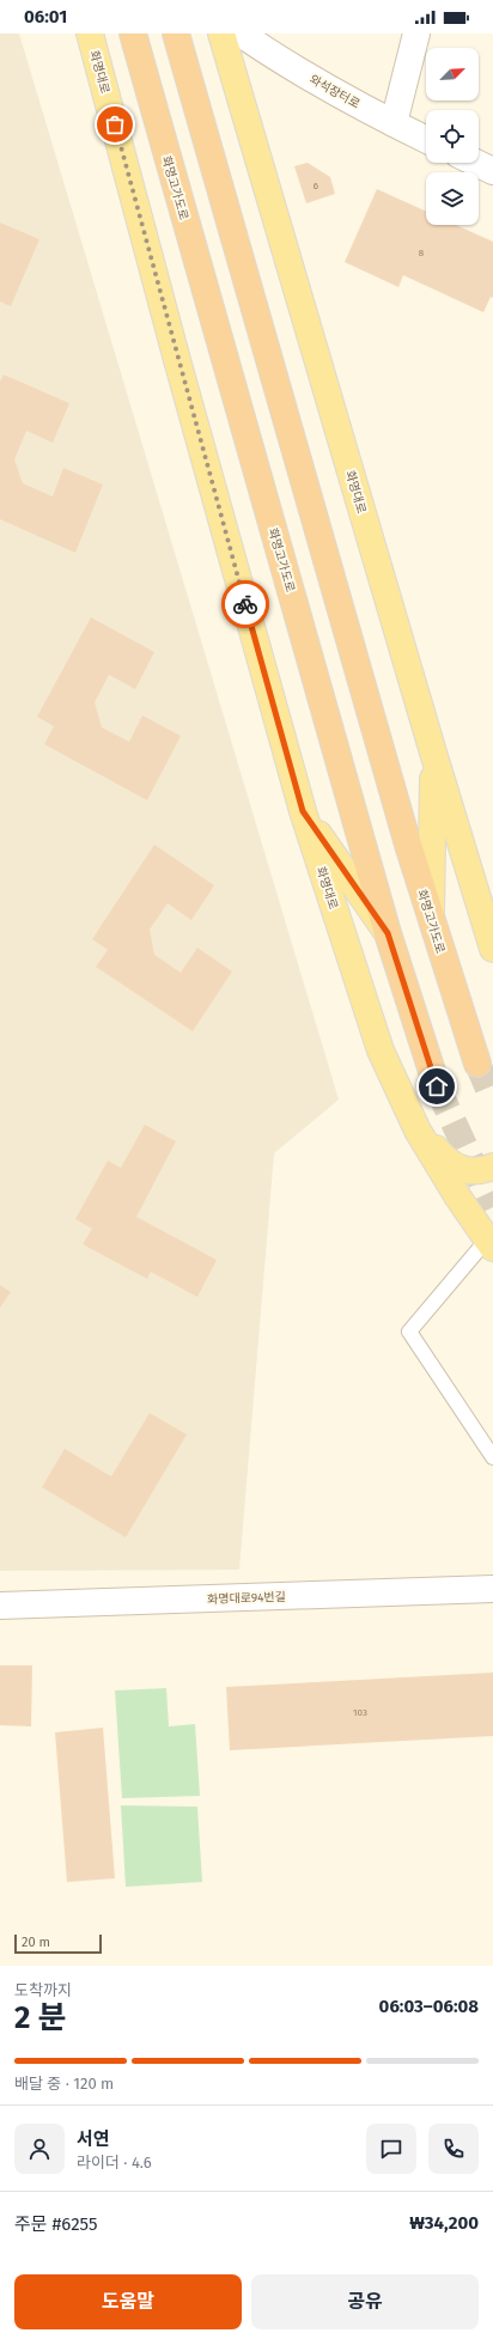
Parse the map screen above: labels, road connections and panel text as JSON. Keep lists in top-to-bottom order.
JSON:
{
  "streets": {
    "highway": ["화명고가도로"],
    "main road": ["화명대로"],
    "street": ["와석장터로", "화명대로94번길"]
  },
  "house_numbers": ["6", "8", "103"],
  "scale_bar": "20 m",
  "north": "top right",
  "page": {
    "status": "06:01",
    "scale": "20 m",
    "heading": ["2 분", "도착까지", "06:03–06:08"],
    "panel": [
      "서연",
      "라이더 · 4.6",
      "주문 #6255",
      "₩34,200"
    ],
    "bar": "배달 중 · 120 m",
    "buttons": ["도움말", "공유"]
  }
}
